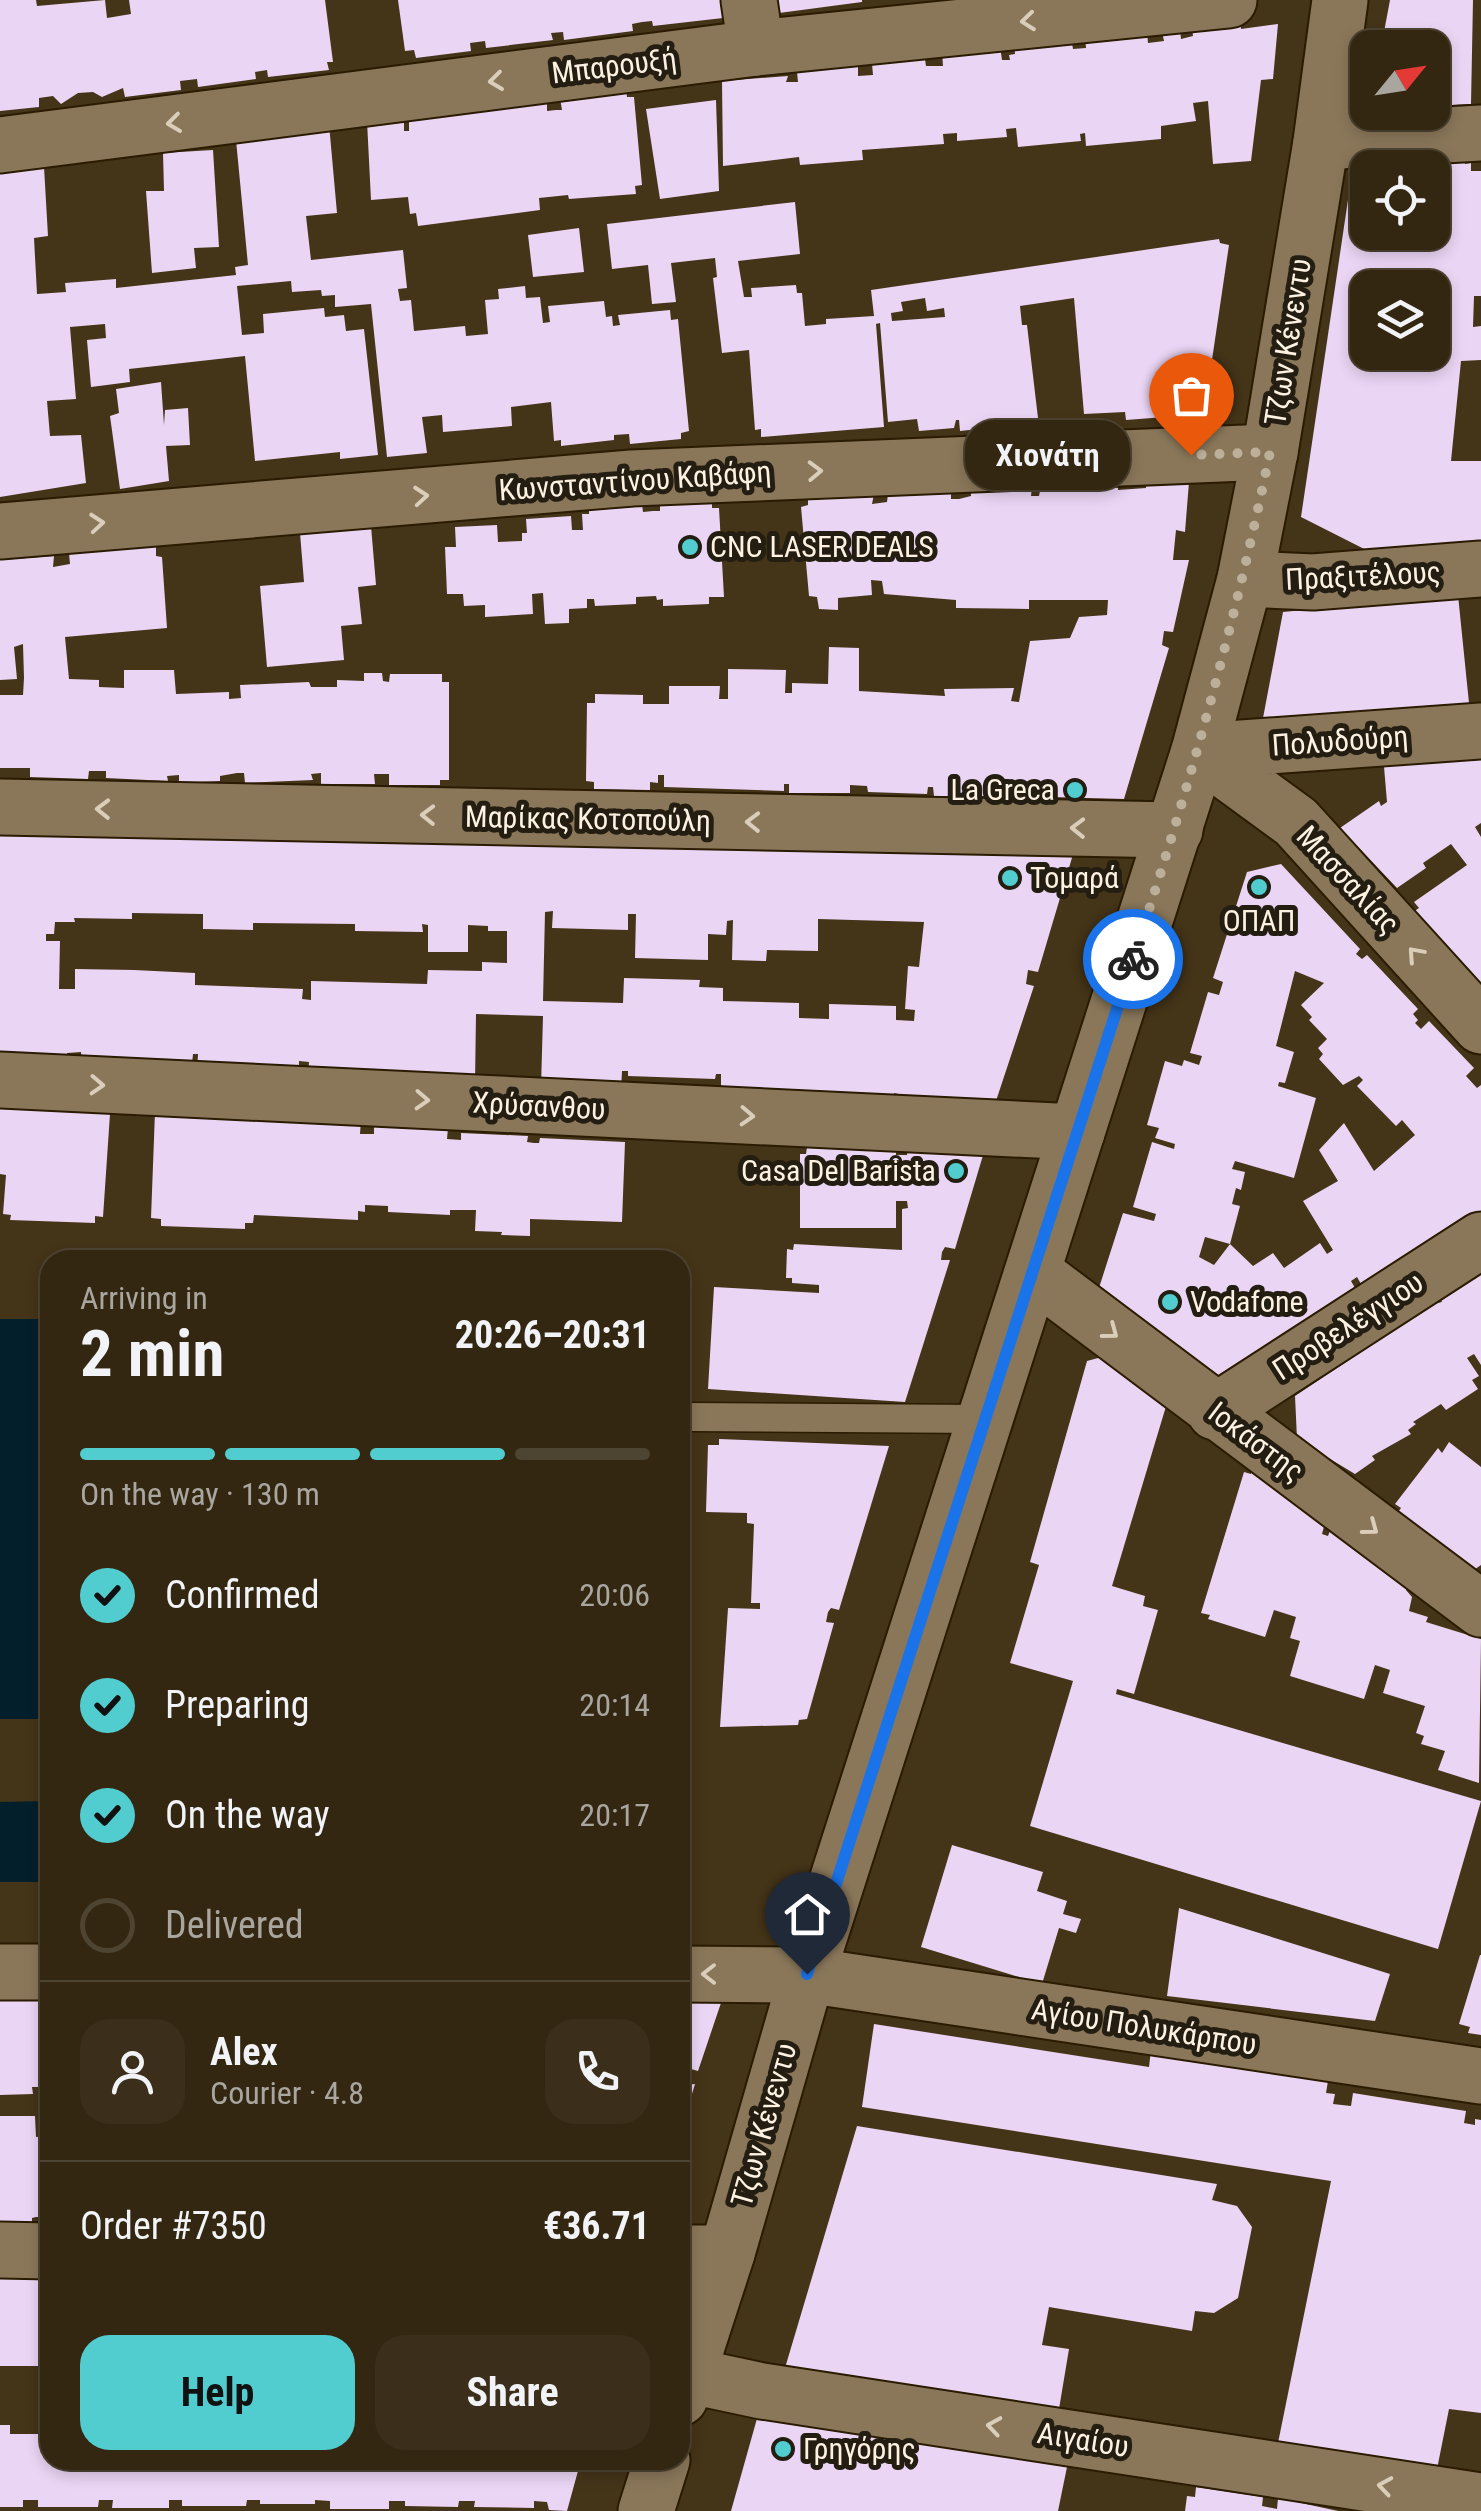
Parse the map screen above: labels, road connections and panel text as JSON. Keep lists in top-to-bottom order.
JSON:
{
  "streets": {
    "street": [
      "Μπαρουξή",
      "Τζων Κένεντυ",
      "Κωνσταντίνου Καβάφη",
      "Πραξιτέλους",
      "Πολυδούρη",
      "Μαρίκας Κοτοπούλη",
      "Μασσαλίας",
      "Χρύσανθου",
      "Προβελέγγιου",
      "Ιοκάστης",
      "Αγίου Πολυκάρπου",
      "Αιγαίου"
    ]
  },
  "crossings": [
    ["Τζων Κένεντυ", "Κωνσταντίνου Καβάφη"],
    ["Τζων Κένεντυ", "Πραξιτέλους"],
    ["Τζων Κένεντυ", "Πολυδούρη"],
    ["Τζων Κένεντυ", "Μαρίκας Κοτοπούλη"],
    ["Τζων Κένεντυ", "Μασσαλίας"],
    ["Τζων Κένεντυ", "Χρύσανθου"],
    ["Τζων Κένεντυ", "Ιοκάστης"],
    ["Τζων Κένεντυ", "Αγίου Πολυκάρπου"],
    ["Πολυδούρη", "Μασσαλίας"],
    ["Προβελέγγιου", "Ιοκάστης"]
  ],
  "one_way": [
    "Μπαρουξή",
    "Κωνσταντίνου Καβάφη",
    "Μαρίκας Κοτοπούλη",
    "Μασσαλίας",
    "Χρύσανθου",
    "Ιοκάστης",
    "Αιγαίου"
  ],
  "places": [
    "Χιονάτη",
    "CNC LASER DEALS",
    "La Greca",
    "Τομαρά",
    "ΟΠΑΠ",
    "Casa Del Barista",
    "Vodafone",
    "Γρηγόρης"
  ],
  "north": "top right",
  "page": {
    "bubble": "Χιονάτη",
    "heading": ["2 min", "Arriving in", "20:26–20:31"],
    "panel": [
      "Alex",
      "Courier · 4.8",
      "Order #7350",
      "€36.71"
    ],
    "bar": "On the way · 130 m",
    "list": [
      ["Confirmed", "20:06"],
      ["Preparing", "20:14"],
      ["On the way", "20:17"],
      "Delivered"
    ],
    "buttons": ["Help", "Share"]
  }
}
